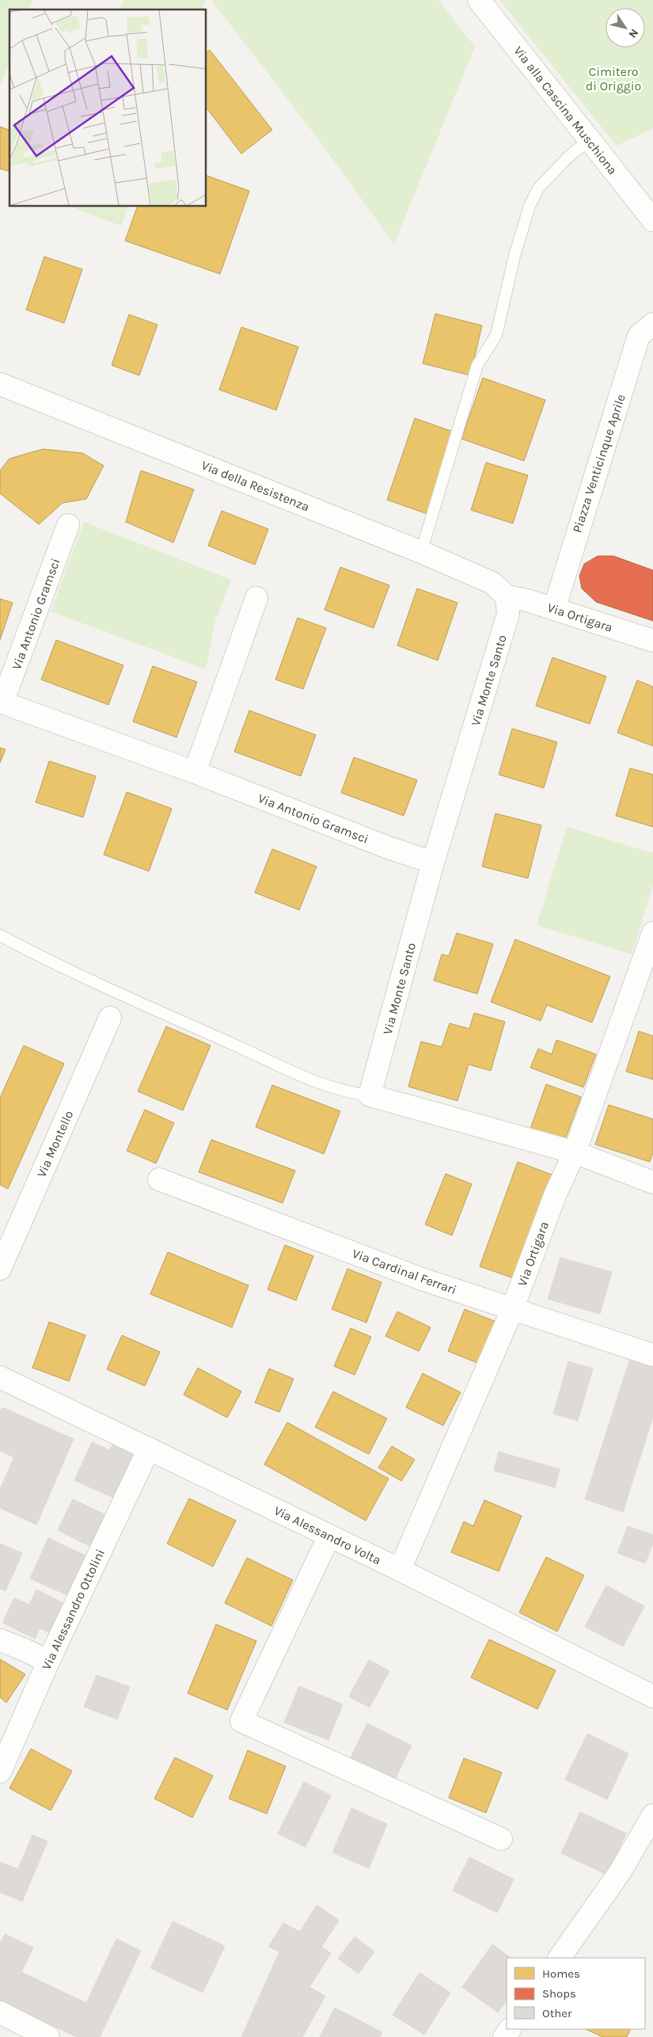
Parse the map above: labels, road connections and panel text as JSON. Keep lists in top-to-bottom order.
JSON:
{
  "streets": {
    "street": [
      "Via alla Cascina Muschiona",
      "Piazza Venticinque Aprile",
      "Via della Resistenza",
      "Via Antonio Gramsci",
      "Via Ortigara",
      "Via Monte Santo",
      "Via Montello",
      "Via Cardinal Ferrari",
      "Via Alessandro Volta",
      "Via Alessandro Ottolini"
    ]
  },
  "crossings": [
    ["Piazza Venticinque Aprile", "Via Ortigara"],
    ["Via della Resistenza", "Via Ortigara"],
    ["Via della Resistenza", "Via Monte Santo"],
    ["Via Antonio Gramsci", "Via Monte Santo"],
    ["Via Ortigara", "Via Monte Santo"],
    ["Via Ortigara", "Via Cardinal Ferrari"],
    ["Via Ortigara", "Via Alessandro Volta"],
    ["Via Alessandro Volta", "Via Alessandro Ottolini"]
  ],
  "parks": ["Cimitero di Origgio"],
  "legend": ["Homes", "Shops", "Other"],
  "north": "bottom right"
}
